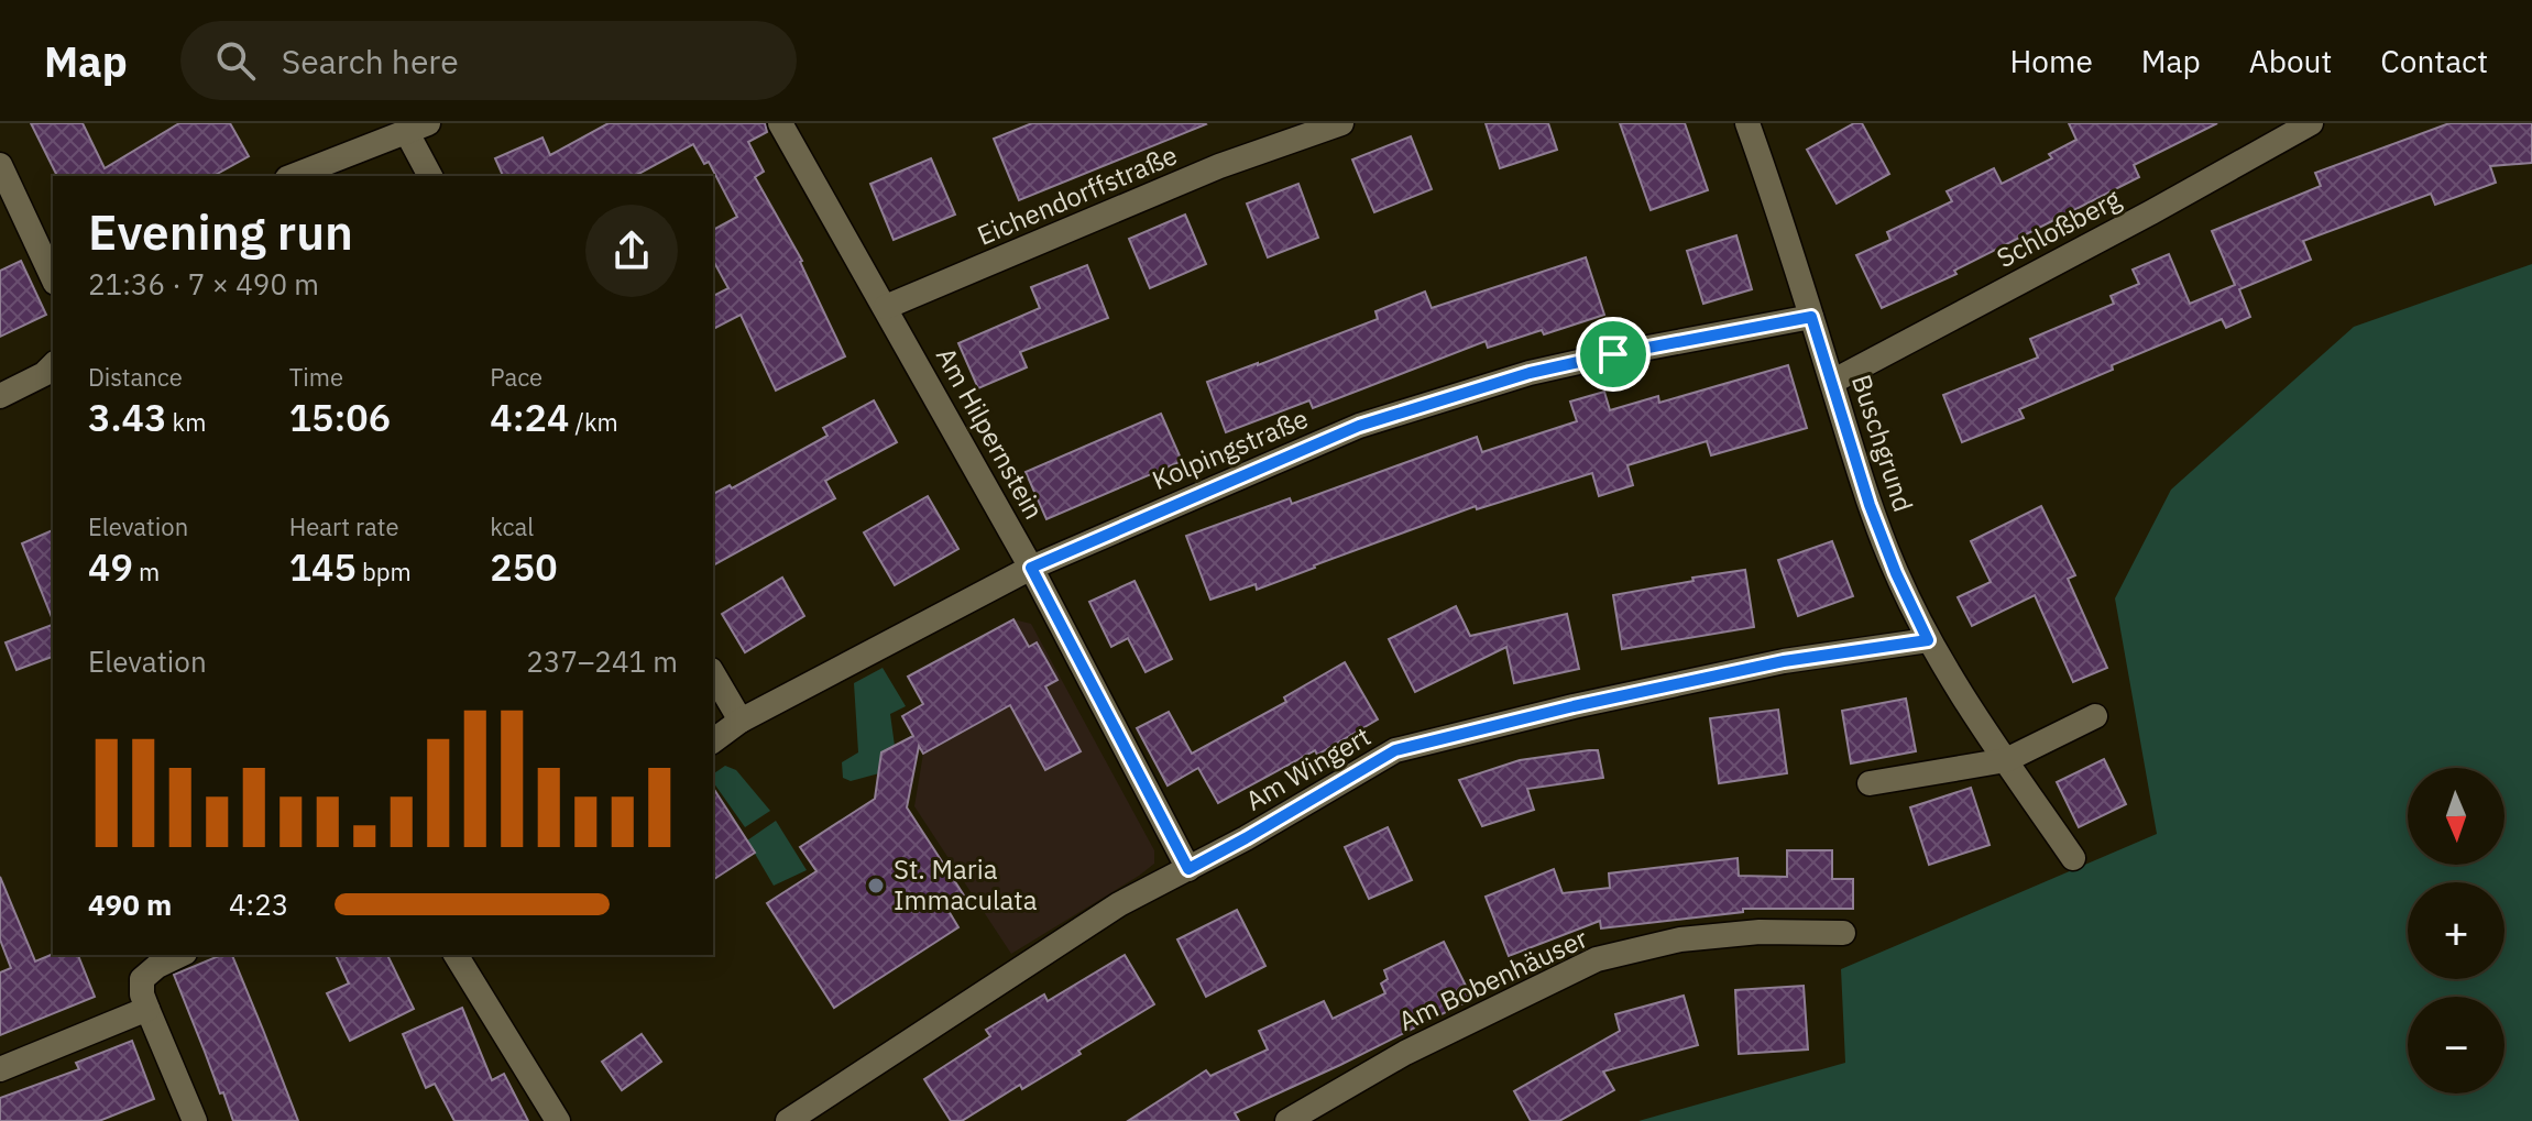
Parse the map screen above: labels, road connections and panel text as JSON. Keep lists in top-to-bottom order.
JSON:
{
  "streets": {
    "street": [
      "Eichendorffstraße",
      "Schloßberg",
      "Am Hilpernstein",
      "Buschgrund",
      "Kolpingstraße",
      "Am Wingert",
      "Am Bobenhäuser"
    ]
  },
  "crossings": [
    ["Eichendorffstraße", "Am Hilpernstein"],
    ["Schloßberg", "Buschgrund"],
    ["Am Hilpernstein", "Kolpingstraße"],
    ["Am Hilpernstein", "Am Wingert"],
    ["Buschgrund", "Kolpingstraße"],
    ["Buschgrund", "Am Wingert"]
  ],
  "places": ["St. Maria Immaculata"],
  "north": "bottom",
  "page": {
    "header": "Map",
    "search": "Search here",
    "nav": [
      "Home",
      "Map",
      "About",
      "Contact"
    ],
    "heading": ["Evening run", "21:36 · 7 × 490 m"],
    "stats": [
      ["Distance", "3.43 km"],
      ["Time", "15:06"],
      ["Pace", "4:24 /km"],
      ["Elevation", "49 m"],
      ["Heart rate", "145 bpm"],
      ["kcal", "250"]
    ],
    "chart": ["Elevation", "237–241 m"],
    "map_buttons": ["+", "−"],
    "list": [
      {
        "name": "490 m",
        "note": "4:23"
      }
    ]
  }
}
